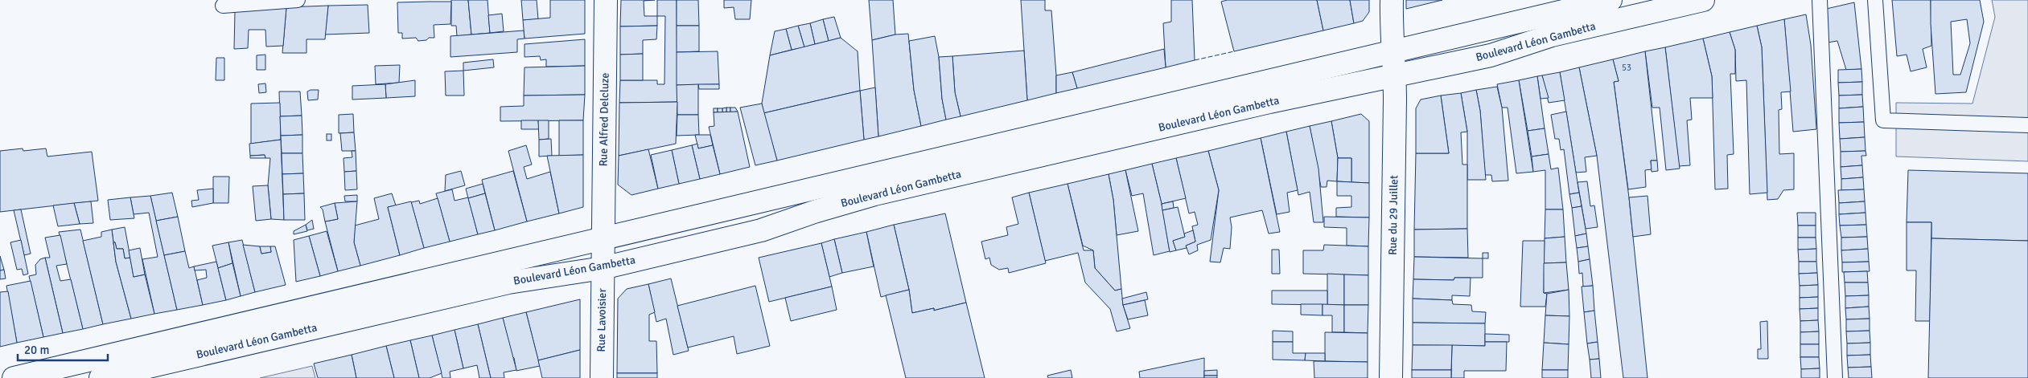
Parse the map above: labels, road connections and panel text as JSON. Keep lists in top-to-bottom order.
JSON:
{
  "streets": {
    "main road": [
      "Boulevard Léon Gambetta",
      "Rue Alfred Delcluze",
      "Rue du 29 Juillet",
      "Rue Lavoisier"
    ]
  },
  "crossings": [
    ["Boulevard Léon Gambetta", "Rue Alfred Delcluze"],
    ["Boulevard Léon Gambetta", "Rue du 29 Juillet"],
    ["Boulevard Léon Gambetta", "Rue Lavoisier"],
    ["Rue Alfred Delcluze", "Rue Lavoisier"]
  ],
  "house_numbers": ["53"],
  "scale_bar": "20 m"
}
